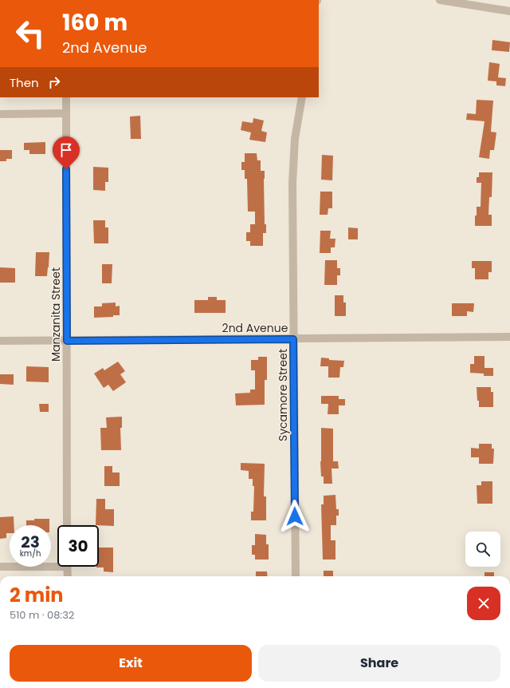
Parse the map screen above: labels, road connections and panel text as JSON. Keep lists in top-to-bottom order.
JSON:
{
  "streets": {
    "street": ["Manzanita Street", "2nd Avenue", "Sycamore Street"]
  },
  "crossings": [
    ["Manzanita Street", "2nd Avenue"],
    ["2nd Avenue", "Sycamore Street"]
  ],
  "page": {
    "turn": ["160 m", "2nd Avenue"],
    "then": "Then",
    "speed": "23 km/h",
    "limit": "30",
    "heading": ["2 min", "510 m · 08:32"],
    "buttons": ["Exit", "Share"]
  }
}
